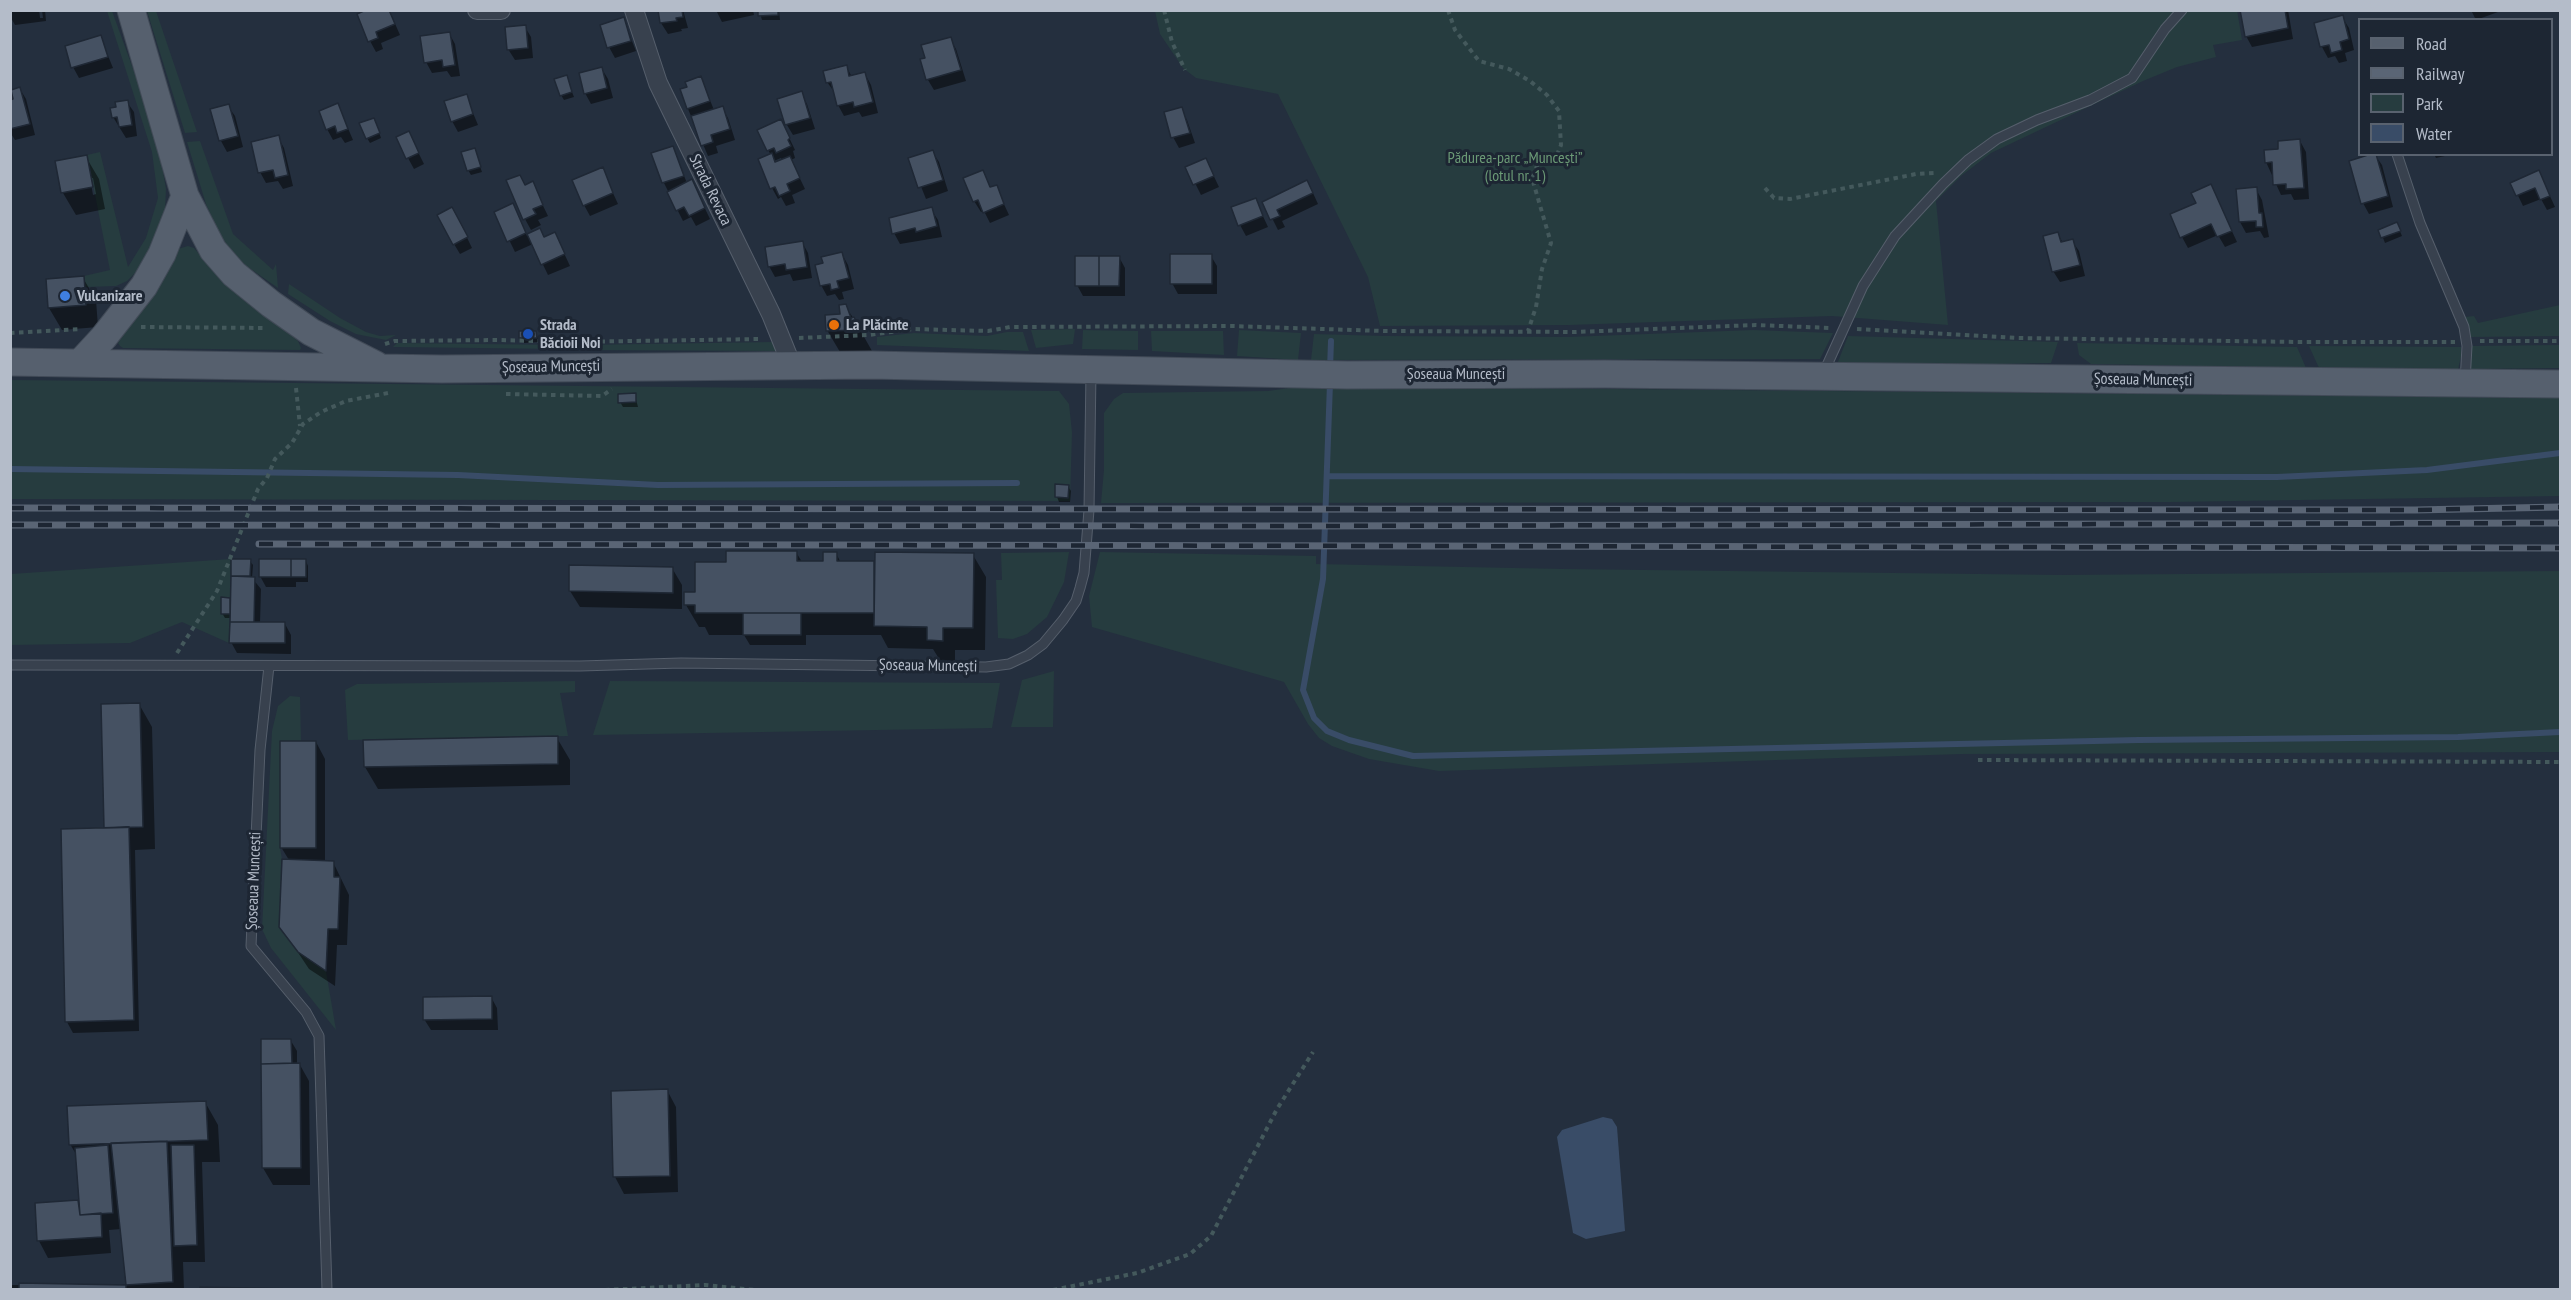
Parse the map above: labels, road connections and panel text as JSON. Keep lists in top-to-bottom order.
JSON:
{
  "streets": {
    "main road": ["Șoseaua Muncești"],
    "street": ["Strada Revaca"]
  },
  "crossings": [
    ["Strada Revaca", "Șoseaua Muncești"]
  ],
  "parks": ["Pădurea-parc „Muncești” (lotul nr. 1)"],
  "places": ["Vulcanizare", "La Plăcinte", "Strada Băcioii Noi"],
  "legend": [
    "Road",
    "Railway",
    "Park",
    "Water"
  ]
}
